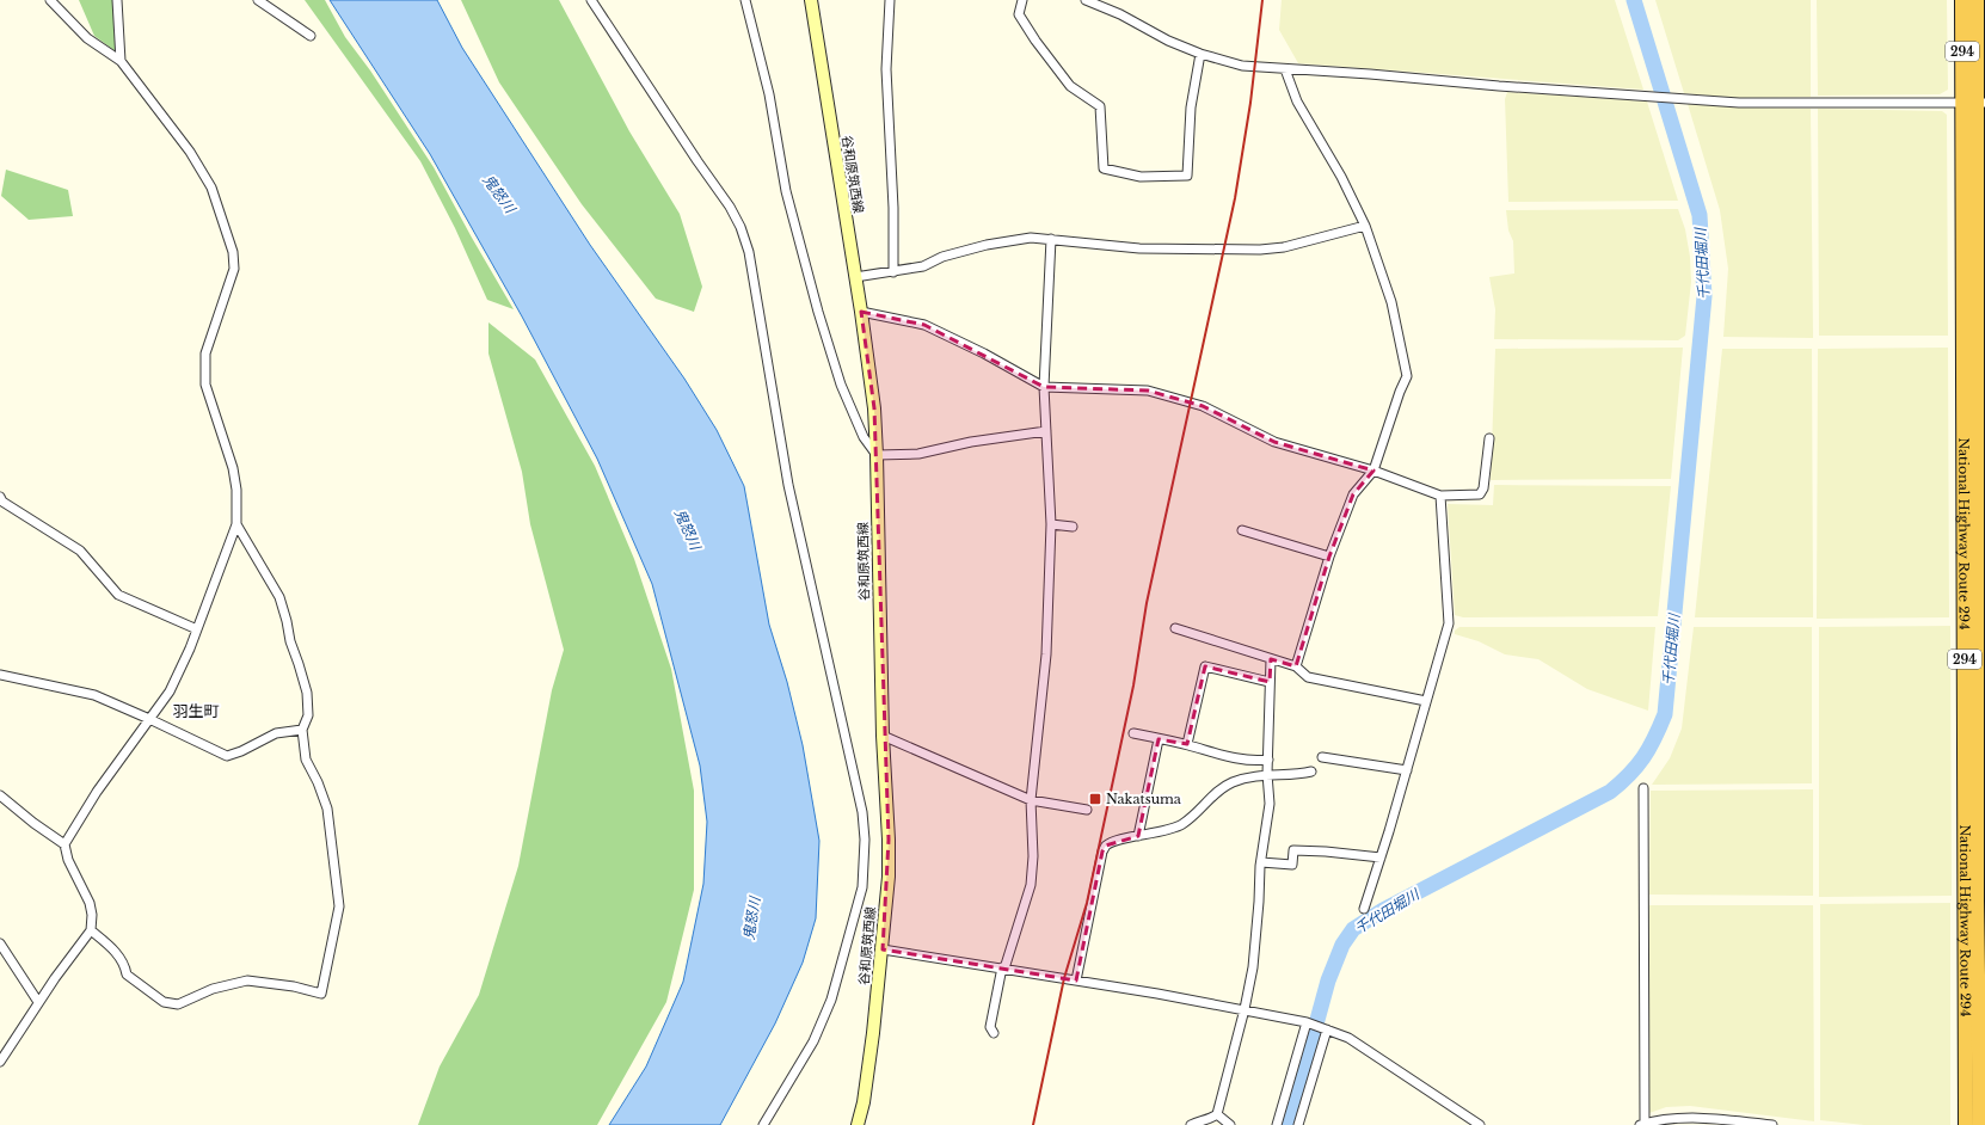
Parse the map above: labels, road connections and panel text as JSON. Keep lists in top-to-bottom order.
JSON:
{
  "streets": {
    "highway": ["294", "National Highway Route 294"],
    "main road": ["谷和原筑西線"]
  },
  "districts": ["羽生町"],
  "water": ["鬼怒川", "千代田堀川"],
  "places": {
    "transit": ["Nakatsuma"]
  }
}
